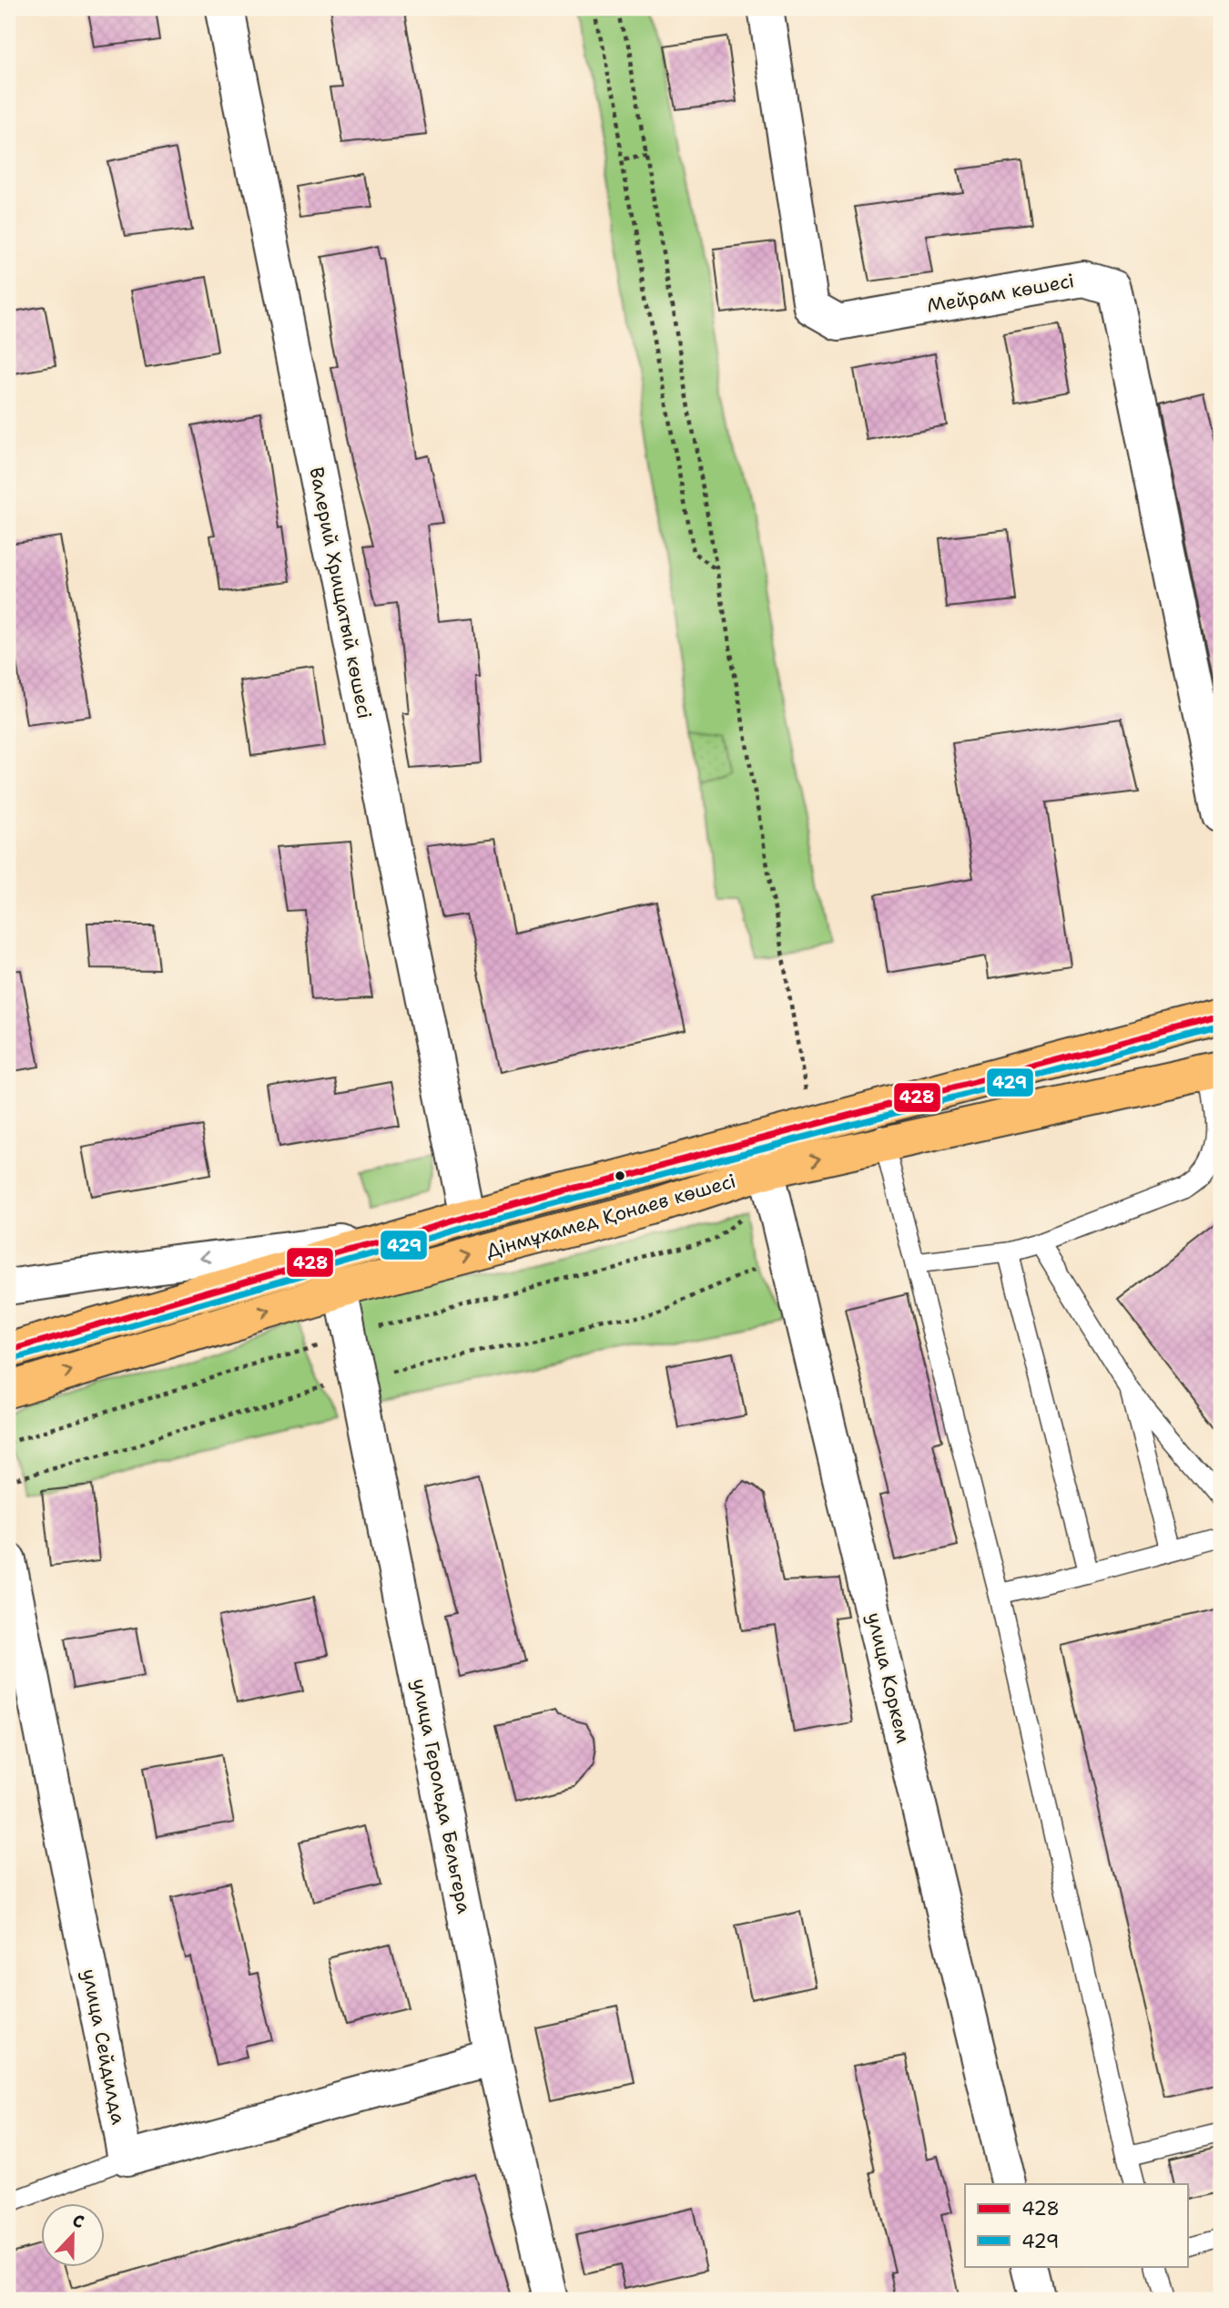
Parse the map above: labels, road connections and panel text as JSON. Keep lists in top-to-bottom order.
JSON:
{
  "streets": {
    "main road": ["Дінмұхамед Қонаев көшесі"],
    "street": [
      "Мейрам көшесі",
      "Валерий Хрищатый көшесі",
      "улица Коркем",
      "улица Герольда Бельгера",
      "улица Сейдилда"
    ]
  },
  "crossings": [
    ["Валерий Хрищатый көшесі", "Дінмұхамед Қонаев көшесі"],
    ["Дінмұхамед Қонаев көшесі", "улица Коркем"],
    ["Дінмұхамед Қонаев көшесі", "улица Герольда Бельгера"]
  ],
  "lines": ["transit line 428", "transit line 429"],
  "legend": ["428", "429"],
  "north": "top"
}
